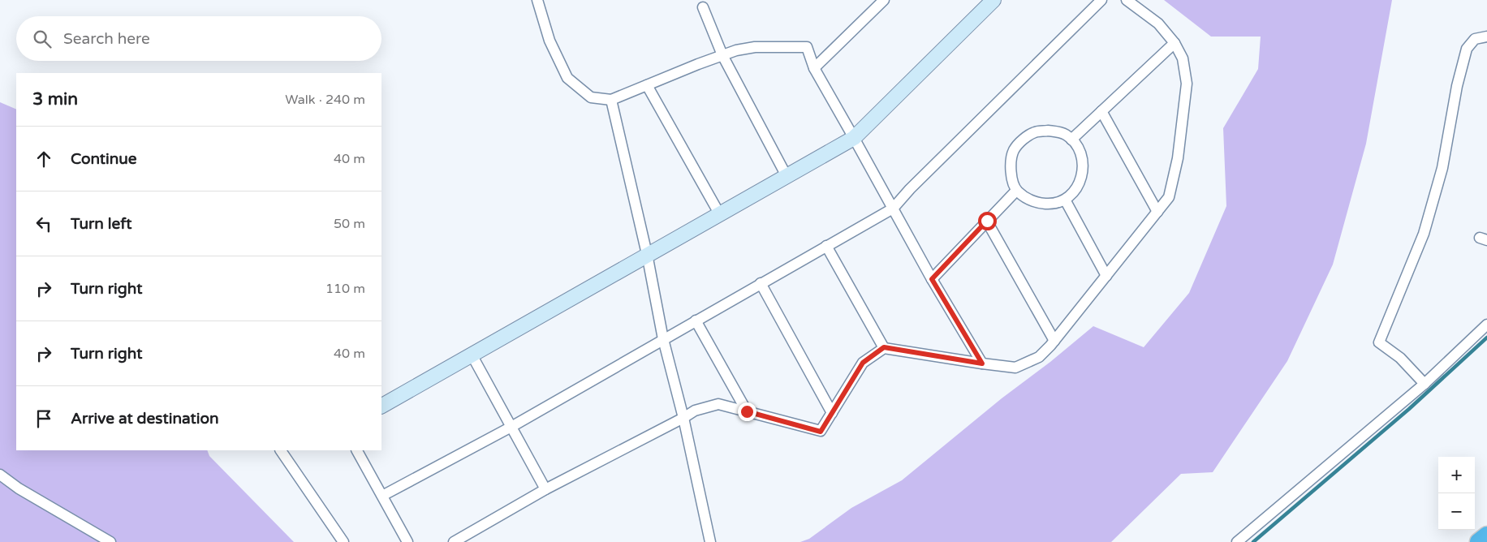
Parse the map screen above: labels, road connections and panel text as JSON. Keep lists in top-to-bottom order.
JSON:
{
  "page": {
    "search": "Search here",
    "heading": ["3 min", "Walk · 240 m"],
    "list": [
      ["Continue", "40 m"],
      ["Turn left", "50 m"],
      ["Turn right", "110 m"],
      ["Turn right", "40 m"],
      "Arrive at destination"
    ],
    "map_buttons": ["+", "−"]
  }
}
